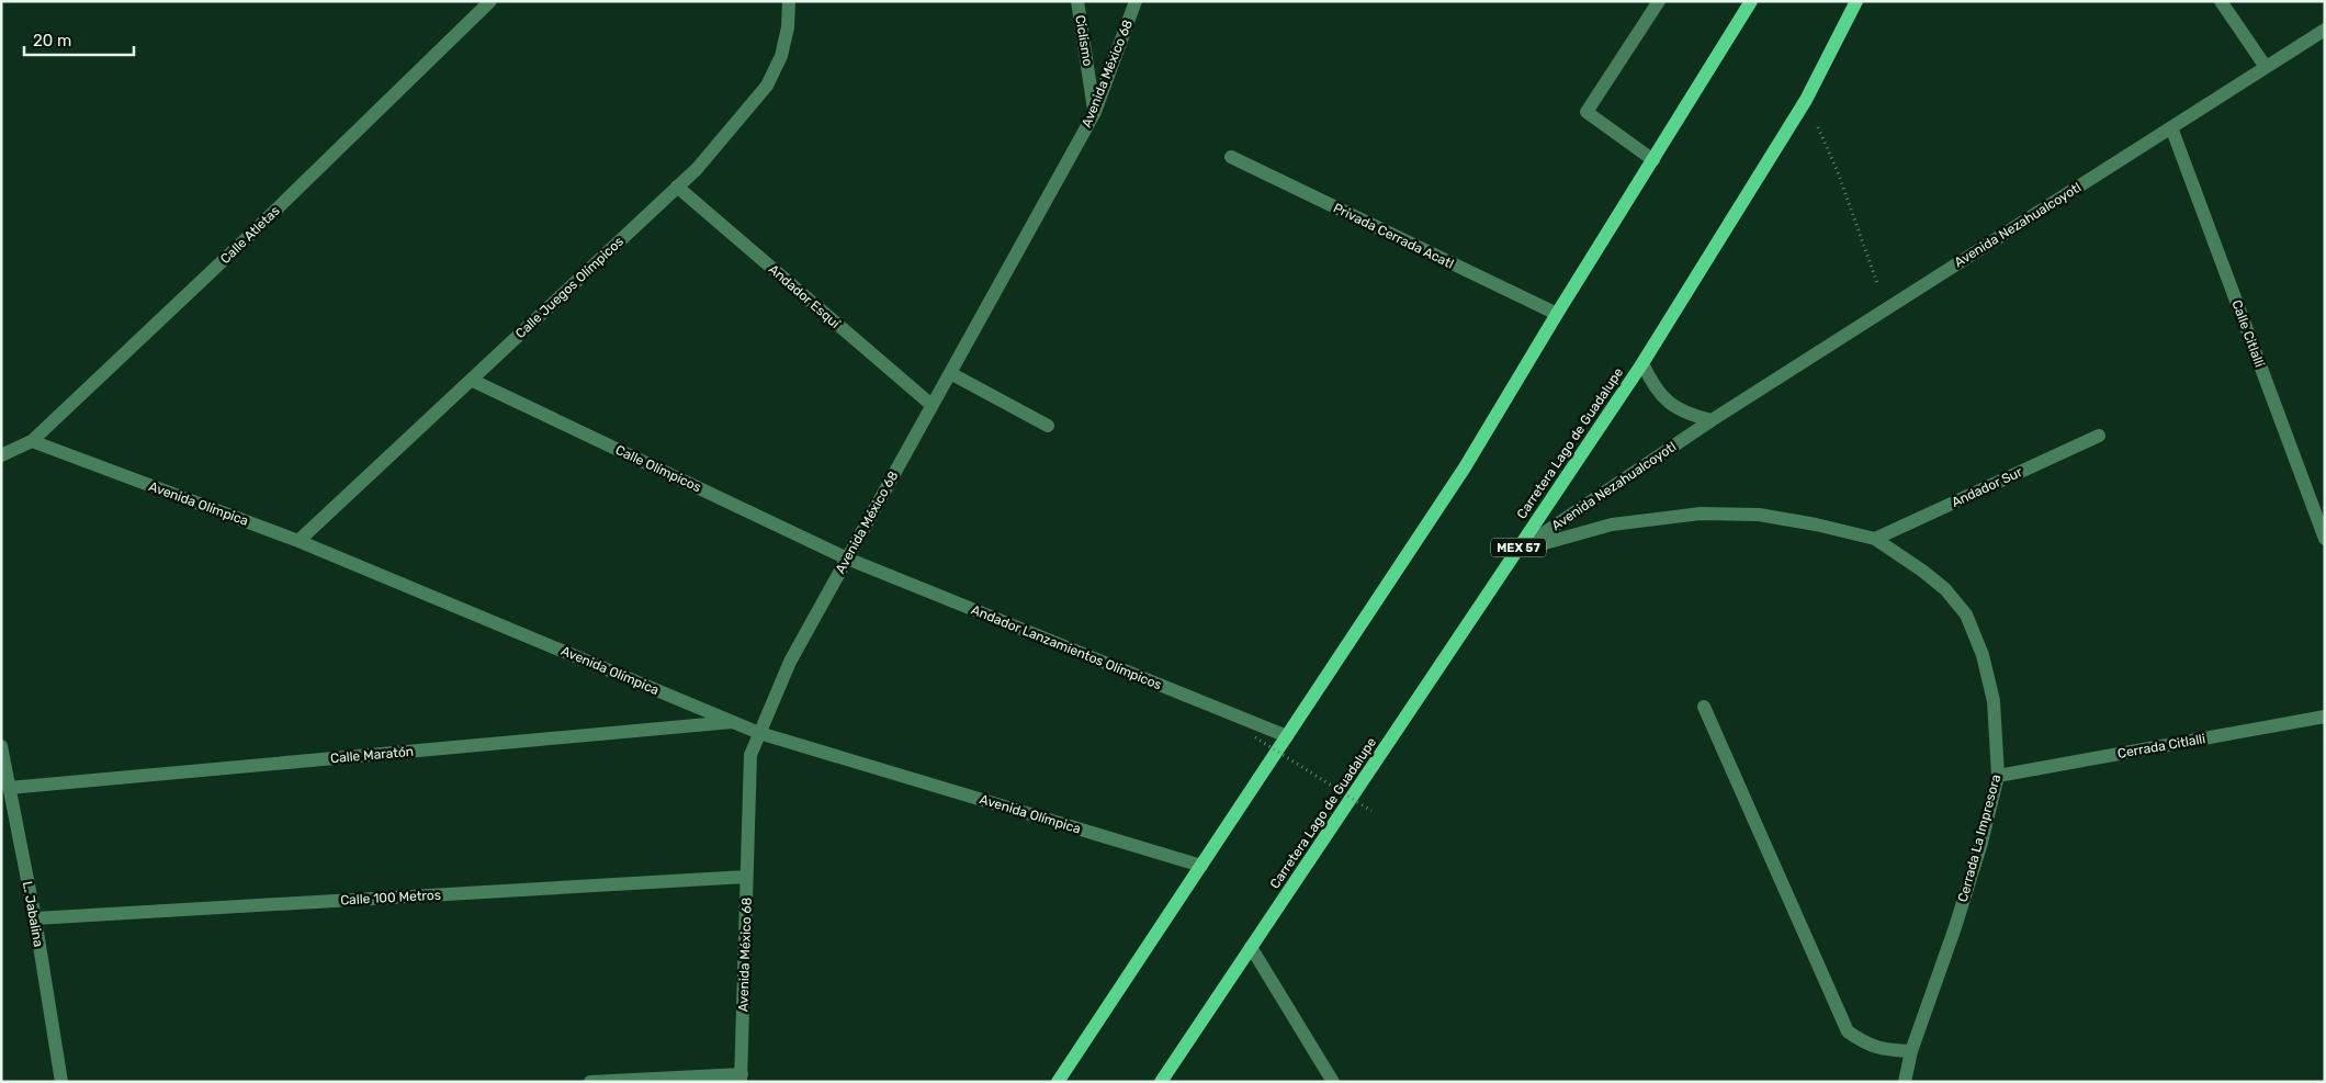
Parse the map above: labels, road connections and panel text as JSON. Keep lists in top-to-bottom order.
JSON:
{
  "streets": {
    "main road": ["Carretera Lago de Guadalupe", "MEX 57"],
    "street": [
      "Ciclismo",
      "Avenida México 68",
      "Avenida Nezahualcoyotl",
      "Calle Atletas",
      "Privada Cerrada Acatl",
      "Calle Juegos Olímpicos",
      "Andador Esquí",
      "Calle Citlalli",
      "Calle Olímpicos",
      "Andador Sur",
      "Avenida Olímpica",
      "Andador Lanzamientos Olímpicos",
      "Cerrada Citlalli",
      "Calle Maratón",
      "Cerrada La Impresora",
      "Calle 100 Metros",
      "L. Jabalina"
    ]
  },
  "crossings": [
    ["Ciclismo", "Avenida México 68"],
    ["Avenida México 68", "Andador Esquí"],
    ["Avenida México 68", "Calle Olímpicos"],
    ["Avenida México 68", "Avenida Olímpica"],
    ["Avenida México 68", "Andador Lanzamientos Olímpicos"],
    ["Avenida México 68", "Calle 100 Metros"],
    ["Avenida Nezahualcoyotl", "Calle Citlalli"],
    ["Avenida Nezahualcoyotl", "Carretera Lago de Guadalupe"],
    ["Avenida Nezahualcoyotl", "Cerrada La Impresora"],
    ["Calle Atletas", "Avenida Olímpica"],
    ["Calle Juegos Olímpicos", "Andador Esquí"],
    ["Calle Juegos Olímpicos", "Calle Olímpicos"],
    ["Calle Juegos Olímpicos", "Avenida Olímpica"],
    ["Carretera Lago de Guadalupe", "Cerrada La Impresora"],
    ["Calle Olímpicos", "Andador Lanzamientos Olímpicos"],
    ["Andador Sur", "Cerrada La Impresora"],
    ["Avenida Olímpica", "Calle Maratón"],
    ["Cerrada Citlalli", "Cerrada La Impresora"],
    ["Calle Maratón", "L. Jabalina"],
    ["Calle 100 Metros", "L. Jabalina"]
  ],
  "scale_bar": "20 m"
}
